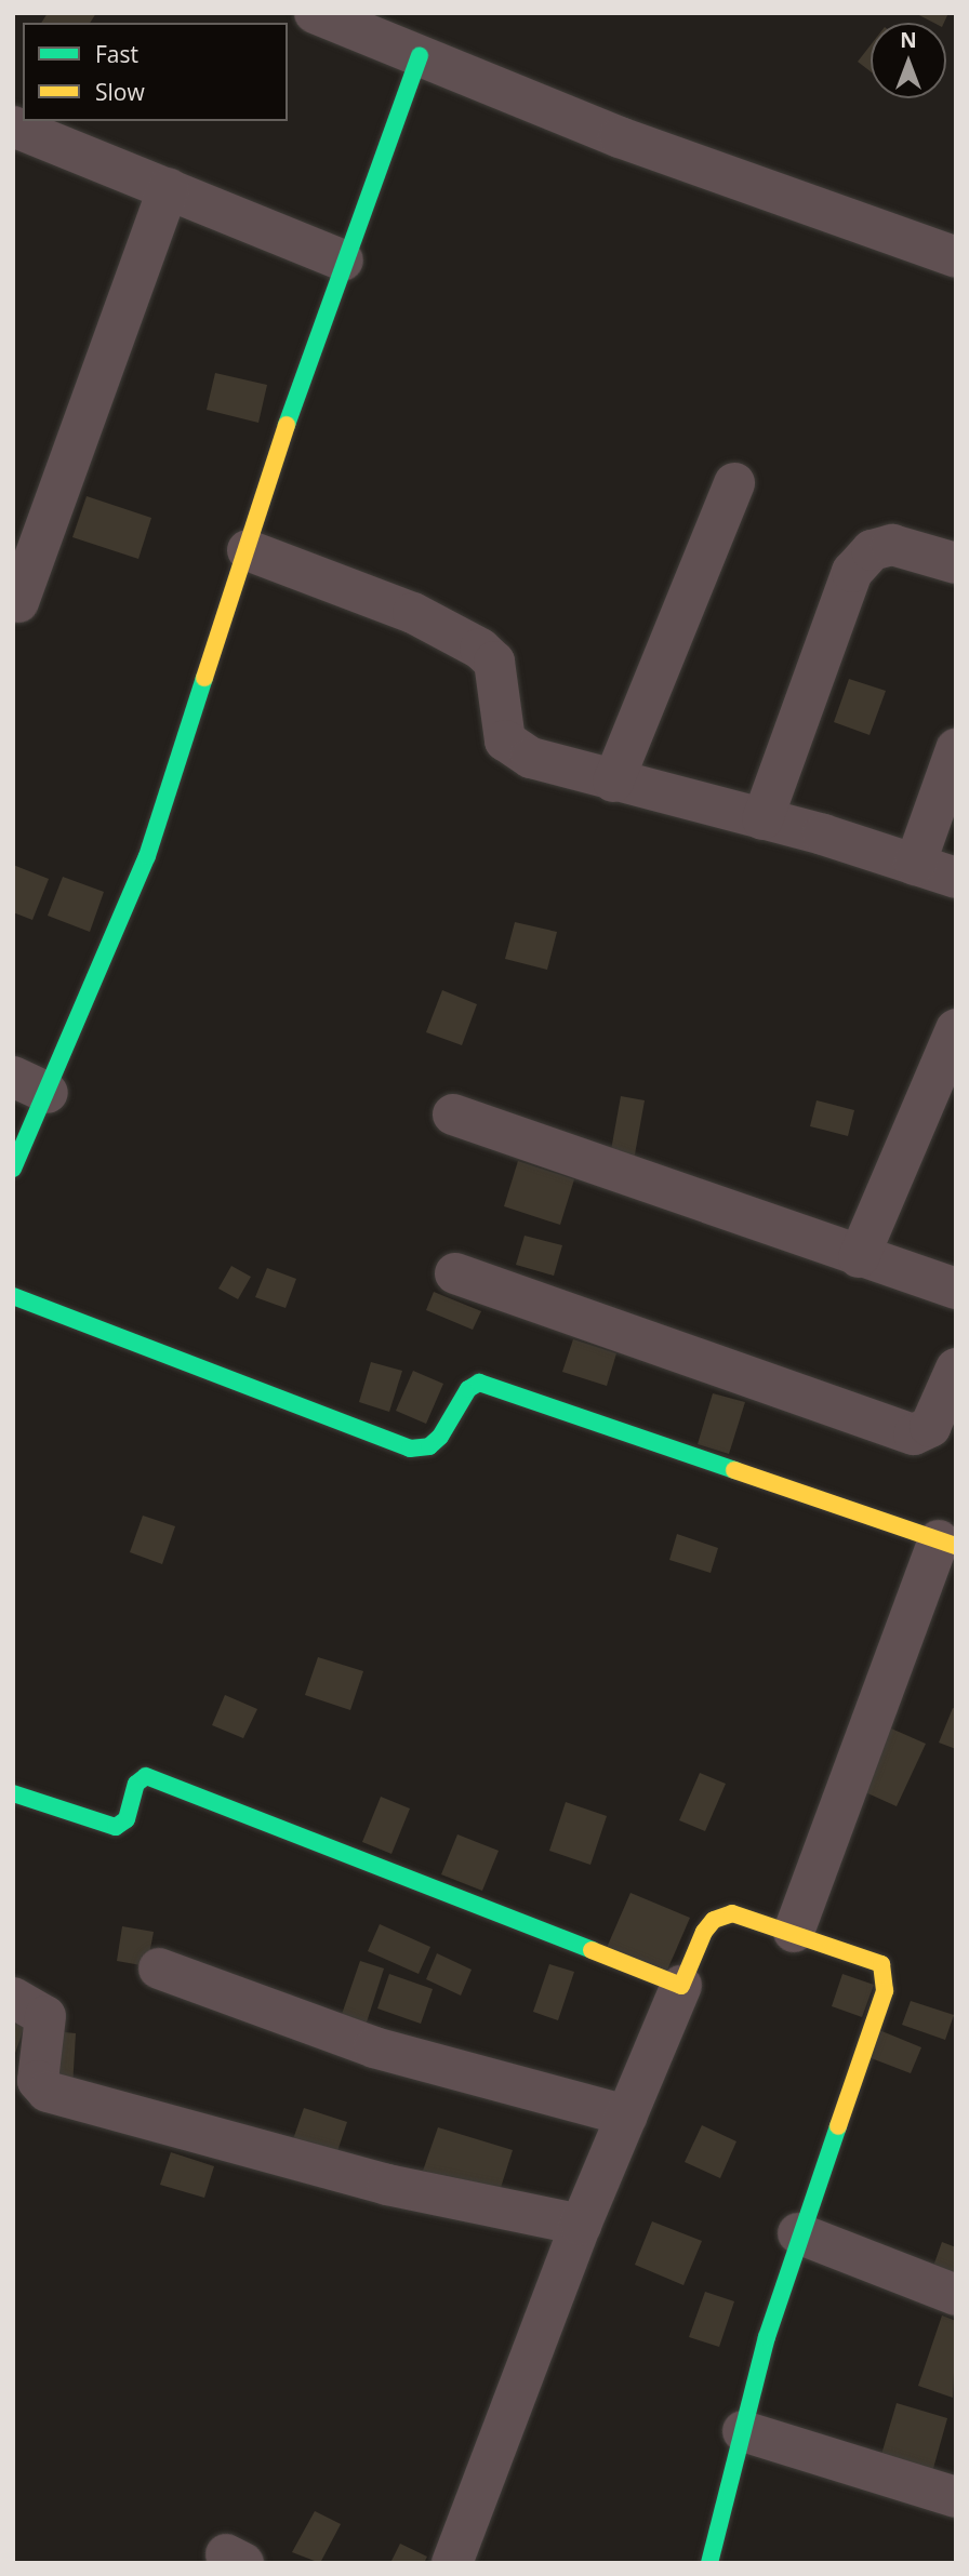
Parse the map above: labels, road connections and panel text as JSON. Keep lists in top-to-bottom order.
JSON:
{
  "legend": ["Fast", "Slow"],
  "north": "top"
}
